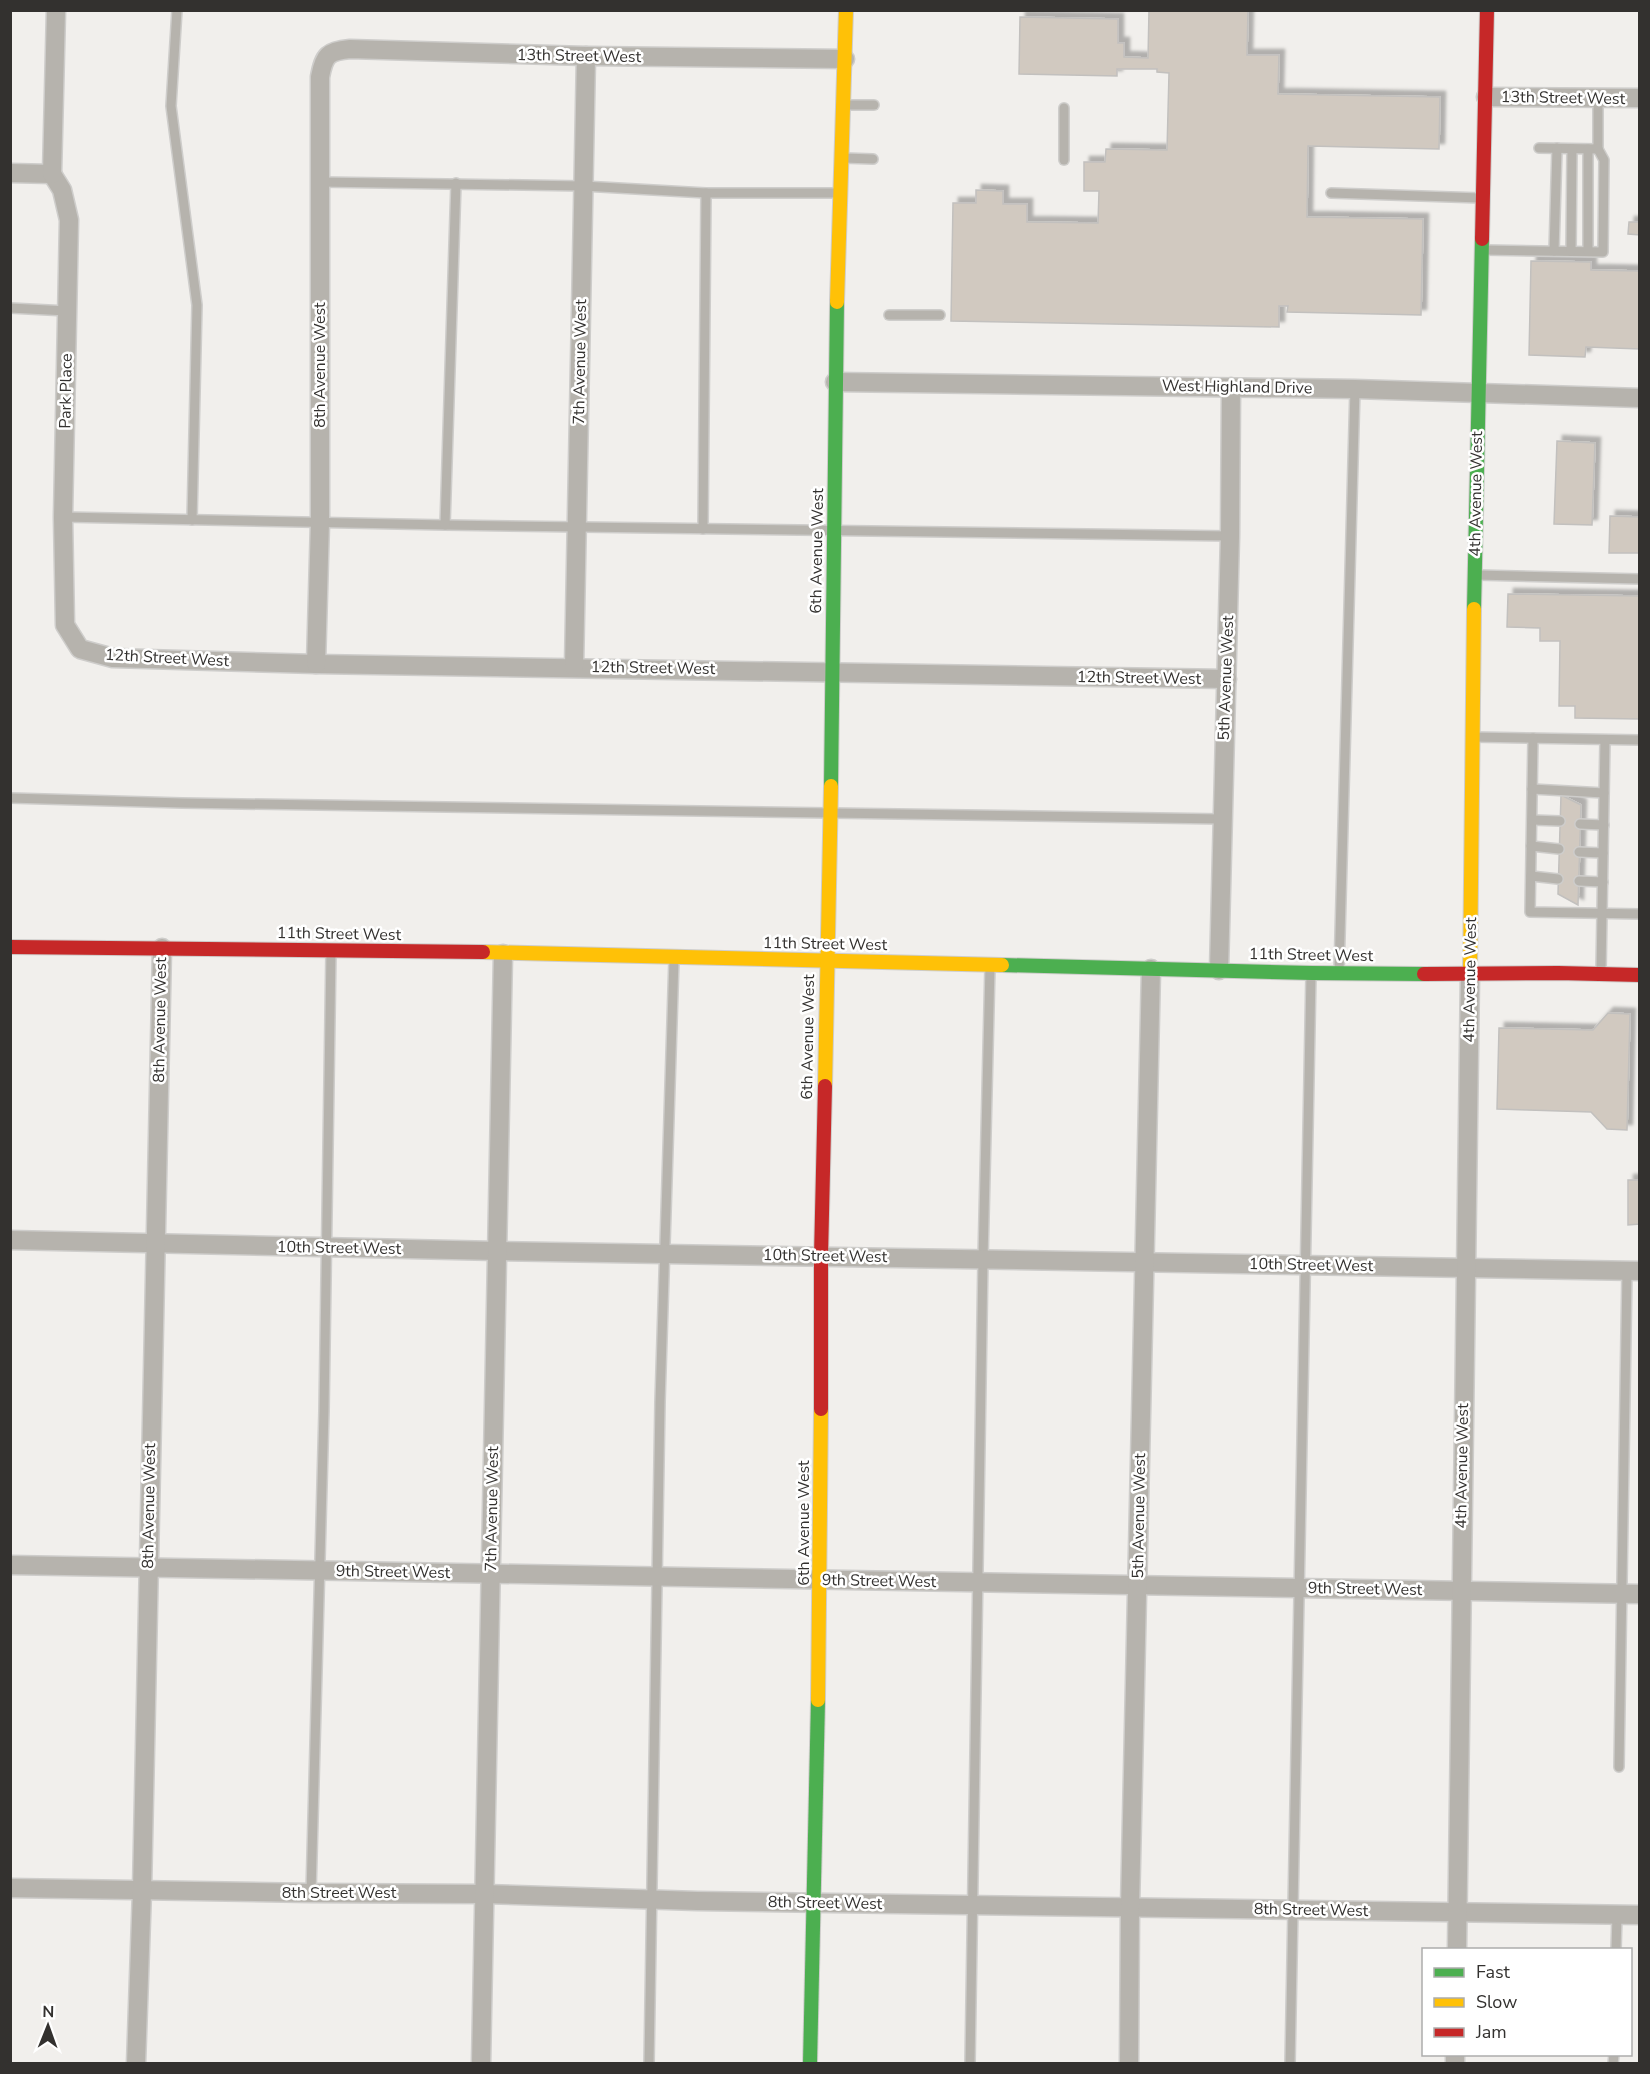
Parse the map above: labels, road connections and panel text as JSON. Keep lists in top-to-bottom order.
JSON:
{
  "streets": {
    "street": [
      "13th Street West",
      "7th Avenue West",
      "8th Avenue West",
      "West Highland Drive",
      "Park Place",
      "4th Avenue West",
      "6th Avenue West",
      "12th Street West",
      "5th Avenue West",
      "11th Street West",
      "10th Street West",
      "9th Street West",
      "8th Street West"
    ]
  },
  "crossings": [
    ["13th Street West", "7th Avenue West"],
    ["13th Street West", "8th Avenue West"],
    ["13th Street West", "4th Avenue West"],
    ["13th Street West", "6th Avenue West"],
    ["7th Avenue West", "12th Street West"],
    ["7th Avenue West", "11th Street West"],
    ["7th Avenue West", "10th Street West"],
    ["7th Avenue West", "9th Street West"],
    ["7th Avenue West", "8th Street West"],
    ["8th Avenue West", "12th Street West"],
    ["8th Avenue West", "11th Street West"],
    ["8th Avenue West", "10th Street West"],
    ["8th Avenue West", "9th Street West"],
    ["8th Avenue West", "8th Street West"],
    ["West Highland Drive", "4th Avenue West"],
    ["West Highland Drive", "6th Avenue West"],
    ["West Highland Drive", "5th Avenue West"],
    ["Park Place", "12th Street West"],
    ["4th Avenue West", "11th Street West"],
    ["4th Avenue West", "10th Street West"],
    ["4th Avenue West", "9th Street West"],
    ["4th Avenue West", "8th Street West"],
    ["6th Avenue West", "12th Street West"],
    ["6th Avenue West", "11th Street West"],
    ["6th Avenue West", "10th Street West"],
    ["6th Avenue West", "9th Street West"],
    ["6th Avenue West", "8th Street West"],
    ["12th Street West", "5th Avenue West"],
    ["5th Avenue West", "11th Street West"],
    ["5th Avenue West", "10th Street West"],
    ["5th Avenue West", "9th Street West"],
    ["5th Avenue West", "8th Street West"]
  ],
  "legend": ["Fast", "Slow", "Jam"],
  "north": "top"
}
